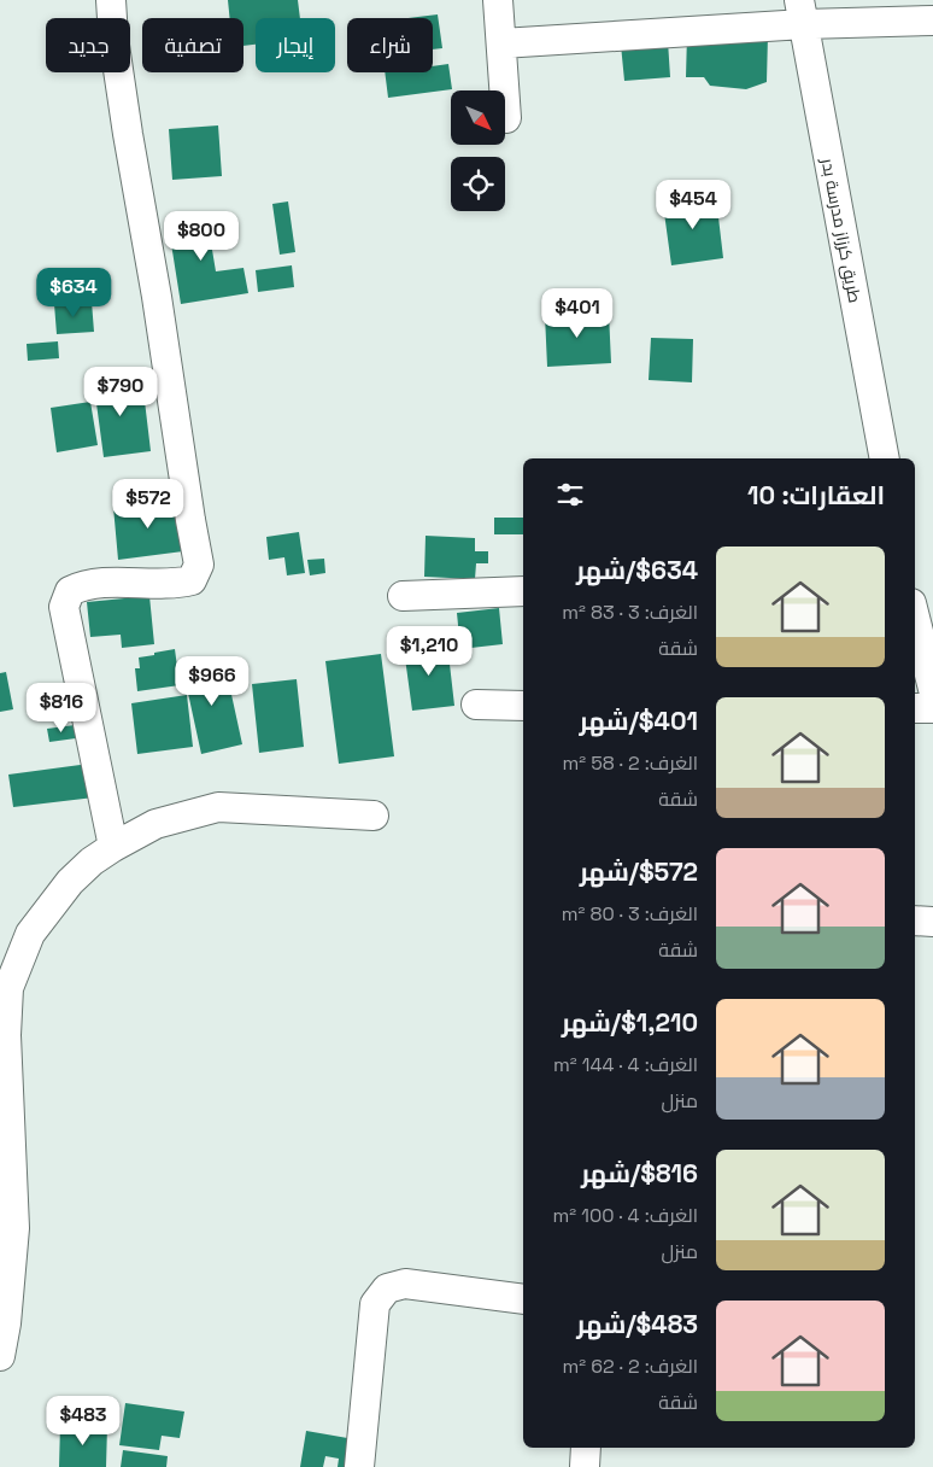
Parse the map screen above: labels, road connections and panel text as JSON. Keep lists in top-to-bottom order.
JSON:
{
  "streets": {
    "street": ["طريق كرزاز مدرسة بدر"]
  },
  "north": "bottom right",
  "page": {
    "chip": [
      "شراء",
      "إيجار",
      "تصفية",
      "جديد"
    ],
    "price": [
      "$454",
      "$800",
      "$634",
      "$401",
      "$790",
      "$572",
      "$1,210",
      "$966",
      "$816",
      "$483"
    ],
    "heading": "العقارات: 10",
    "list": [
      {
        "name": "$634/شهر",
        "note": "الغرف: 3 · 83 m² · شقة"
      },
      {
        "name": "$401/شهر",
        "note": "الغرف: 2 · 58 m² · شقة"
      },
      {
        "name": "$572/شهر",
        "note": "الغرف: 3 · 80 m² · شقة"
      },
      {
        "name": "$1,210/شهر",
        "note": "الغرف: 4 · 144 m² · منزل"
      },
      {
        "name": "$816/شهر",
        "note": "الغرف: 4 · 100 m² · منزل"
      },
      {
        "name": "$483/شهر",
        "note": "الغرف: 2 · 62 m² · شقة"
      }
    ]
  }
}
